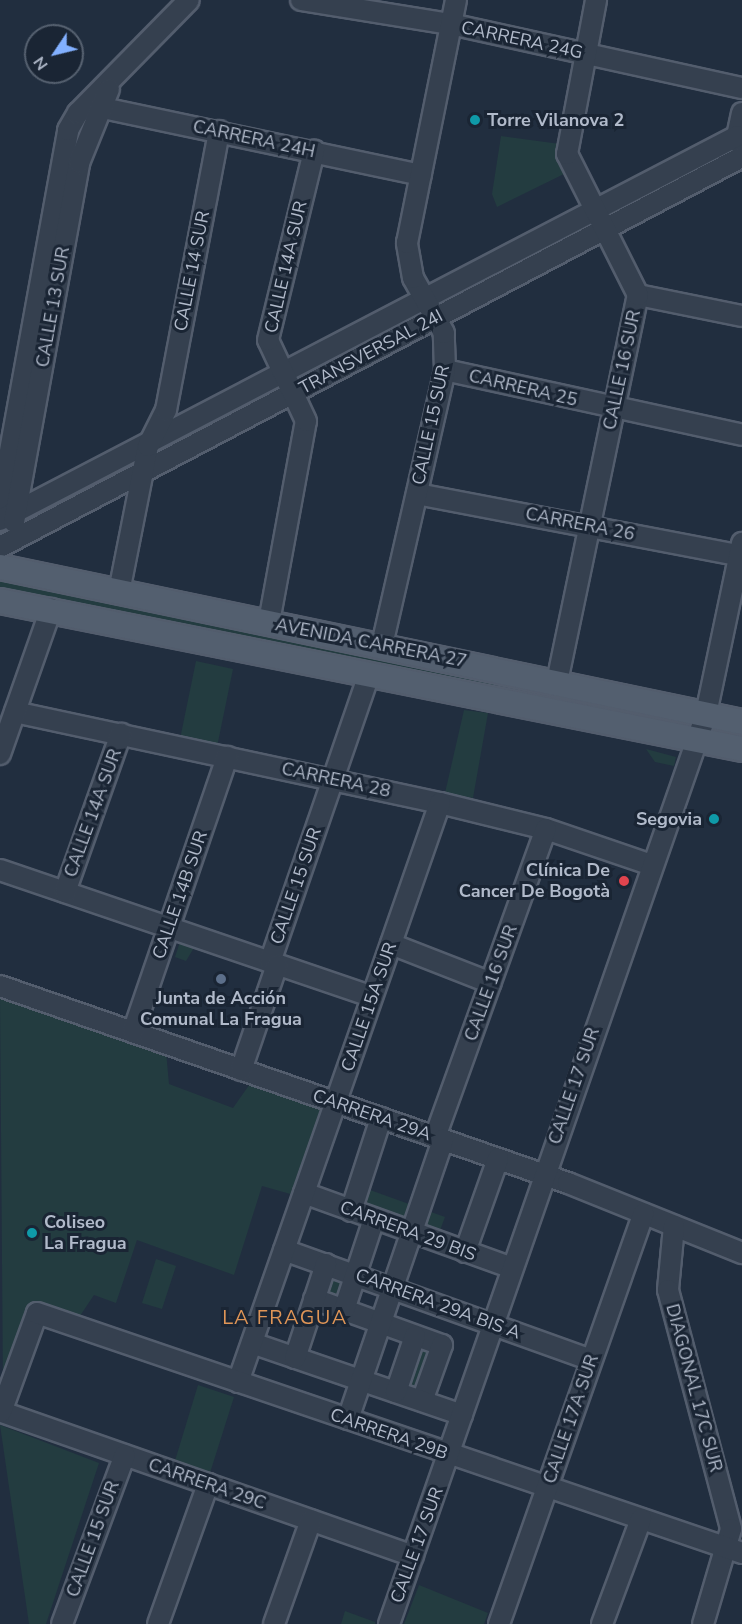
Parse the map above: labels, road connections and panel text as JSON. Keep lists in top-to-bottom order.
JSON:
{
  "streets": {
    "main road": ["AVENIDA CARRERA 27"],
    "street": [
      "CARRERA 24G",
      "CARRERA 24H",
      "CALLE 14A SUR",
      "CALLE 14 SUR",
      "CALLE 13 SUR",
      "TRANSVERSAL 24I",
      "CALLE 16 SUR",
      "CARRERA 25",
      "CALLE 15 SUR",
      "CARRERA 26",
      "CARRERA 28",
      "CALLE 14B SUR",
      "CALLE 15A SUR",
      "CALLE 17 SUR",
      "CARRERA 29A",
      "CARRERA 29 BIS",
      "CARRERA 29A BIS A",
      "DIAGONAL 17C SUR",
      "CALLE 17A SUR",
      "CARRERA 29B",
      "CARRERA 29C"
    ]
  },
  "crossings": [
    ["CARRERA 24G", "CALLE 16 SUR"],
    ["CARRERA 24G", "CALLE 15 SUR"],
    ["CARRERA 24H", "CALLE 14A SUR"],
    ["CARRERA 24H", "CALLE 14 SUR"],
    ["CARRERA 24H", "CALLE 13 SUR"],
    ["CARRERA 24H", "CALLE 15 SUR"],
    ["CALLE 14A SUR", "TRANSVERSAL 24I"],
    ["CALLE 14A SUR", "AVENIDA CARRERA 27"],
    ["CALLE 14A SUR", "CARRERA 28"],
    ["CALLE 14 SUR", "TRANSVERSAL 24I"],
    ["CALLE 14 SUR", "AVENIDA CARRERA 27"],
    ["CALLE 13 SUR", "TRANSVERSAL 24I"],
    ["TRANSVERSAL 24I", "CALLE 16 SUR"],
    ["TRANSVERSAL 24I", "CALLE 15 SUR"],
    ["CALLE 16 SUR", "CARRERA 25"],
    ["CALLE 16 SUR", "CARRERA 26"],
    ["CALLE 16 SUR", "AVENIDA CARRERA 27"],
    ["CALLE 16 SUR", "CARRERA 28"],
    ["CALLE 16 SUR", "CARRERA 29A"],
    ["CALLE 16 SUR", "CARRERA 29 BIS"],
    ["CALLE 16 SUR", "CARRERA 29A BIS A"],
    ["CALLE 16 SUR", "CARRERA 29B"],
    ["CARRERA 25", "CALLE 15 SUR"],
    ["CALLE 15 SUR", "CARRERA 26"],
    ["CALLE 15 SUR", "AVENIDA CARRERA 27"],
    ["CALLE 15 SUR", "CARRERA 28"],
    ["CALLE 15 SUR", "CARRERA 29A"],
    ["CALLE 15 SUR", "CARRERA 29C"],
    ["CARRERA 26", "CALLE 17 SUR"],
    ["AVENIDA CARRERA 27", "CALLE 17 SUR"],
    ["CARRERA 28", "CALLE 14B SUR"],
    ["CARRERA 28", "CALLE 15A SUR"],
    ["CARRERA 28", "CALLE 17 SUR"],
    ["CALLE 14B SUR", "CARRERA 29A"],
    ["CALLE 15A SUR", "CARRERA 29A"],
    ["CALLE 15A SUR", "CARRERA 29 BIS"],
    ["CALLE 15A SUR", "CARRERA 29A BIS A"],
    ["CALLE 15A SUR", "CARRERA 29B"],
    ["CALLE 17 SUR", "CARRERA 29A"],
    ["CALLE 17 SUR", "CARRERA 29 BIS"],
    ["CALLE 17 SUR", "CARRERA 29A BIS A"],
    ["CALLE 17 SUR", "CARRERA 29B"],
    ["CALLE 17 SUR", "CARRERA 29C"],
    ["CARRERA 29A", "DIAGONAL 17C SUR"],
    ["CARRERA 29A", "CALLE 17A SUR"],
    ["CARRERA 29A BIS A", "CALLE 17A SUR"],
    ["DIAGONAL 17C SUR", "CARRERA 29B"],
    ["CALLE 17A SUR", "CARRERA 29B"],
    ["CARRERA 29B", "CARRERA 29C"]
  ],
  "districts": ["LA FRAGUA"],
  "places": [
    "Torre Vilanova 2",
    "Segovia",
    "Clínica De Cancer De Bogotà",
    "Junta de Acción Comunal La Fragua",
    "Coliseo La Fragua"
  ],
  "north": "bottom left"
}
